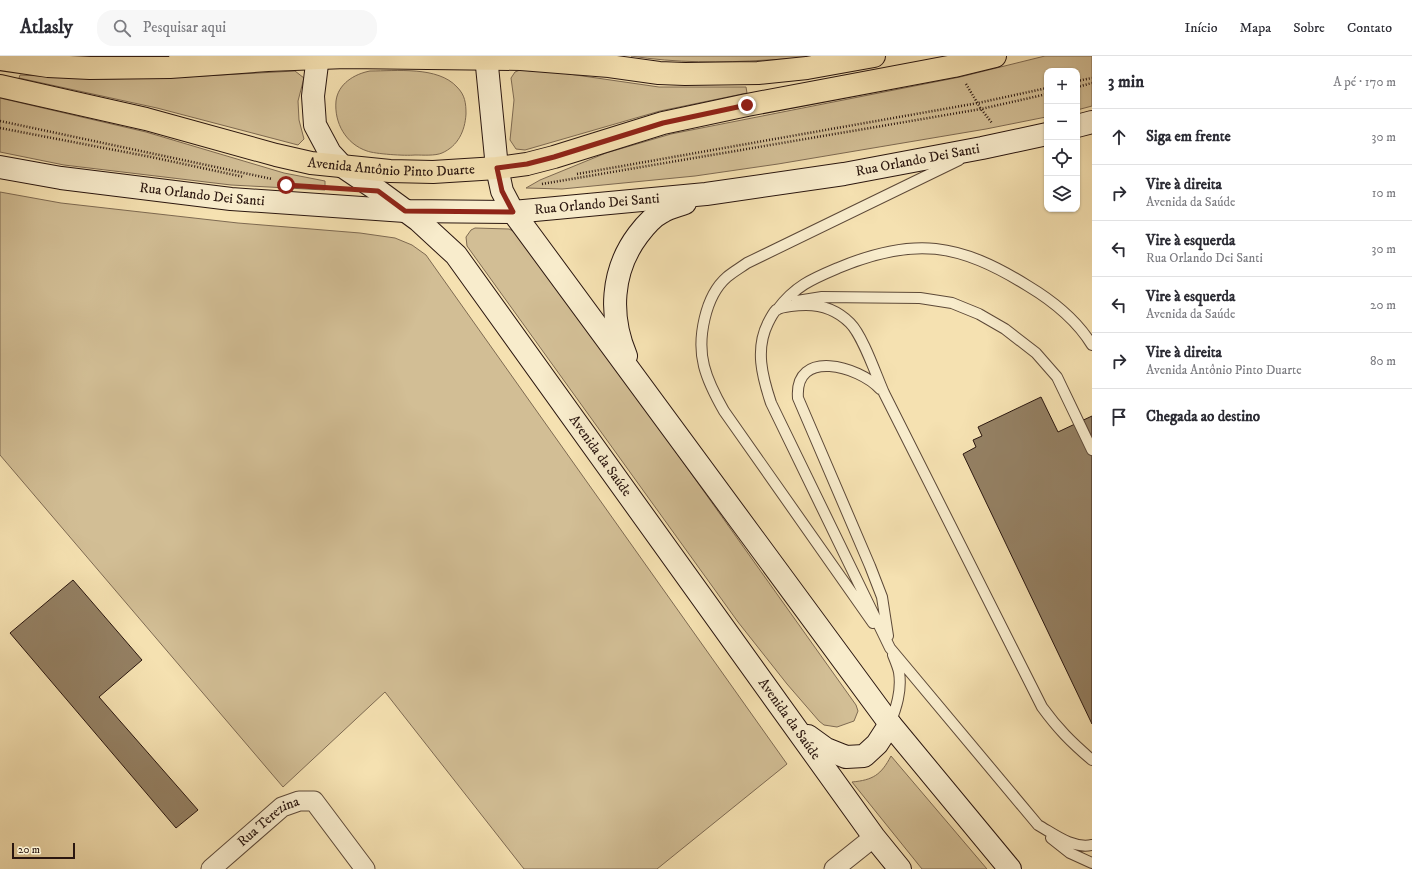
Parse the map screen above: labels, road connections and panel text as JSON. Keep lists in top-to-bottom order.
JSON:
{
  "streets": {
    "main road": ["Rua Orlando Dei Santi", "Avenida Antônio Pinto Duarte", "Avenida da Saúde"],
    "street": ["Rua Terezina"]
  },
  "crossings": [
    ["Rua Orlando Dei Santi", "Avenida da Saúde"],
    ["Avenida Antônio Pinto Duarte", "Avenida da Saúde"]
  ],
  "scale_bar": "20 m",
  "page": {
    "header": "Atlasly",
    "search": "Pesquisar aqui",
    "nav": [
      "Início",
      "Mapa",
      "Sobre",
      "Contato"
    ],
    "heading": ["3 min", "A pé · 170 m"],
    "map_buttons": ["+", "−"],
    "list": [
      ["Siga em frente", "30 m"],
      ["Vire à direita", "Avenida da Saúde", "10 m"],
      ["Vire à esquerda", "Rua Orlando Dei Santi", "30 m"],
      ["Vire à esquerda", "Avenida da Saúde", "20 m"],
      ["Vire à direita", "Avenida Antônio Pinto Duarte", "80 m"],
      "Chegada ao destino"
    ],
    "scale": "20 m"
  }
}
